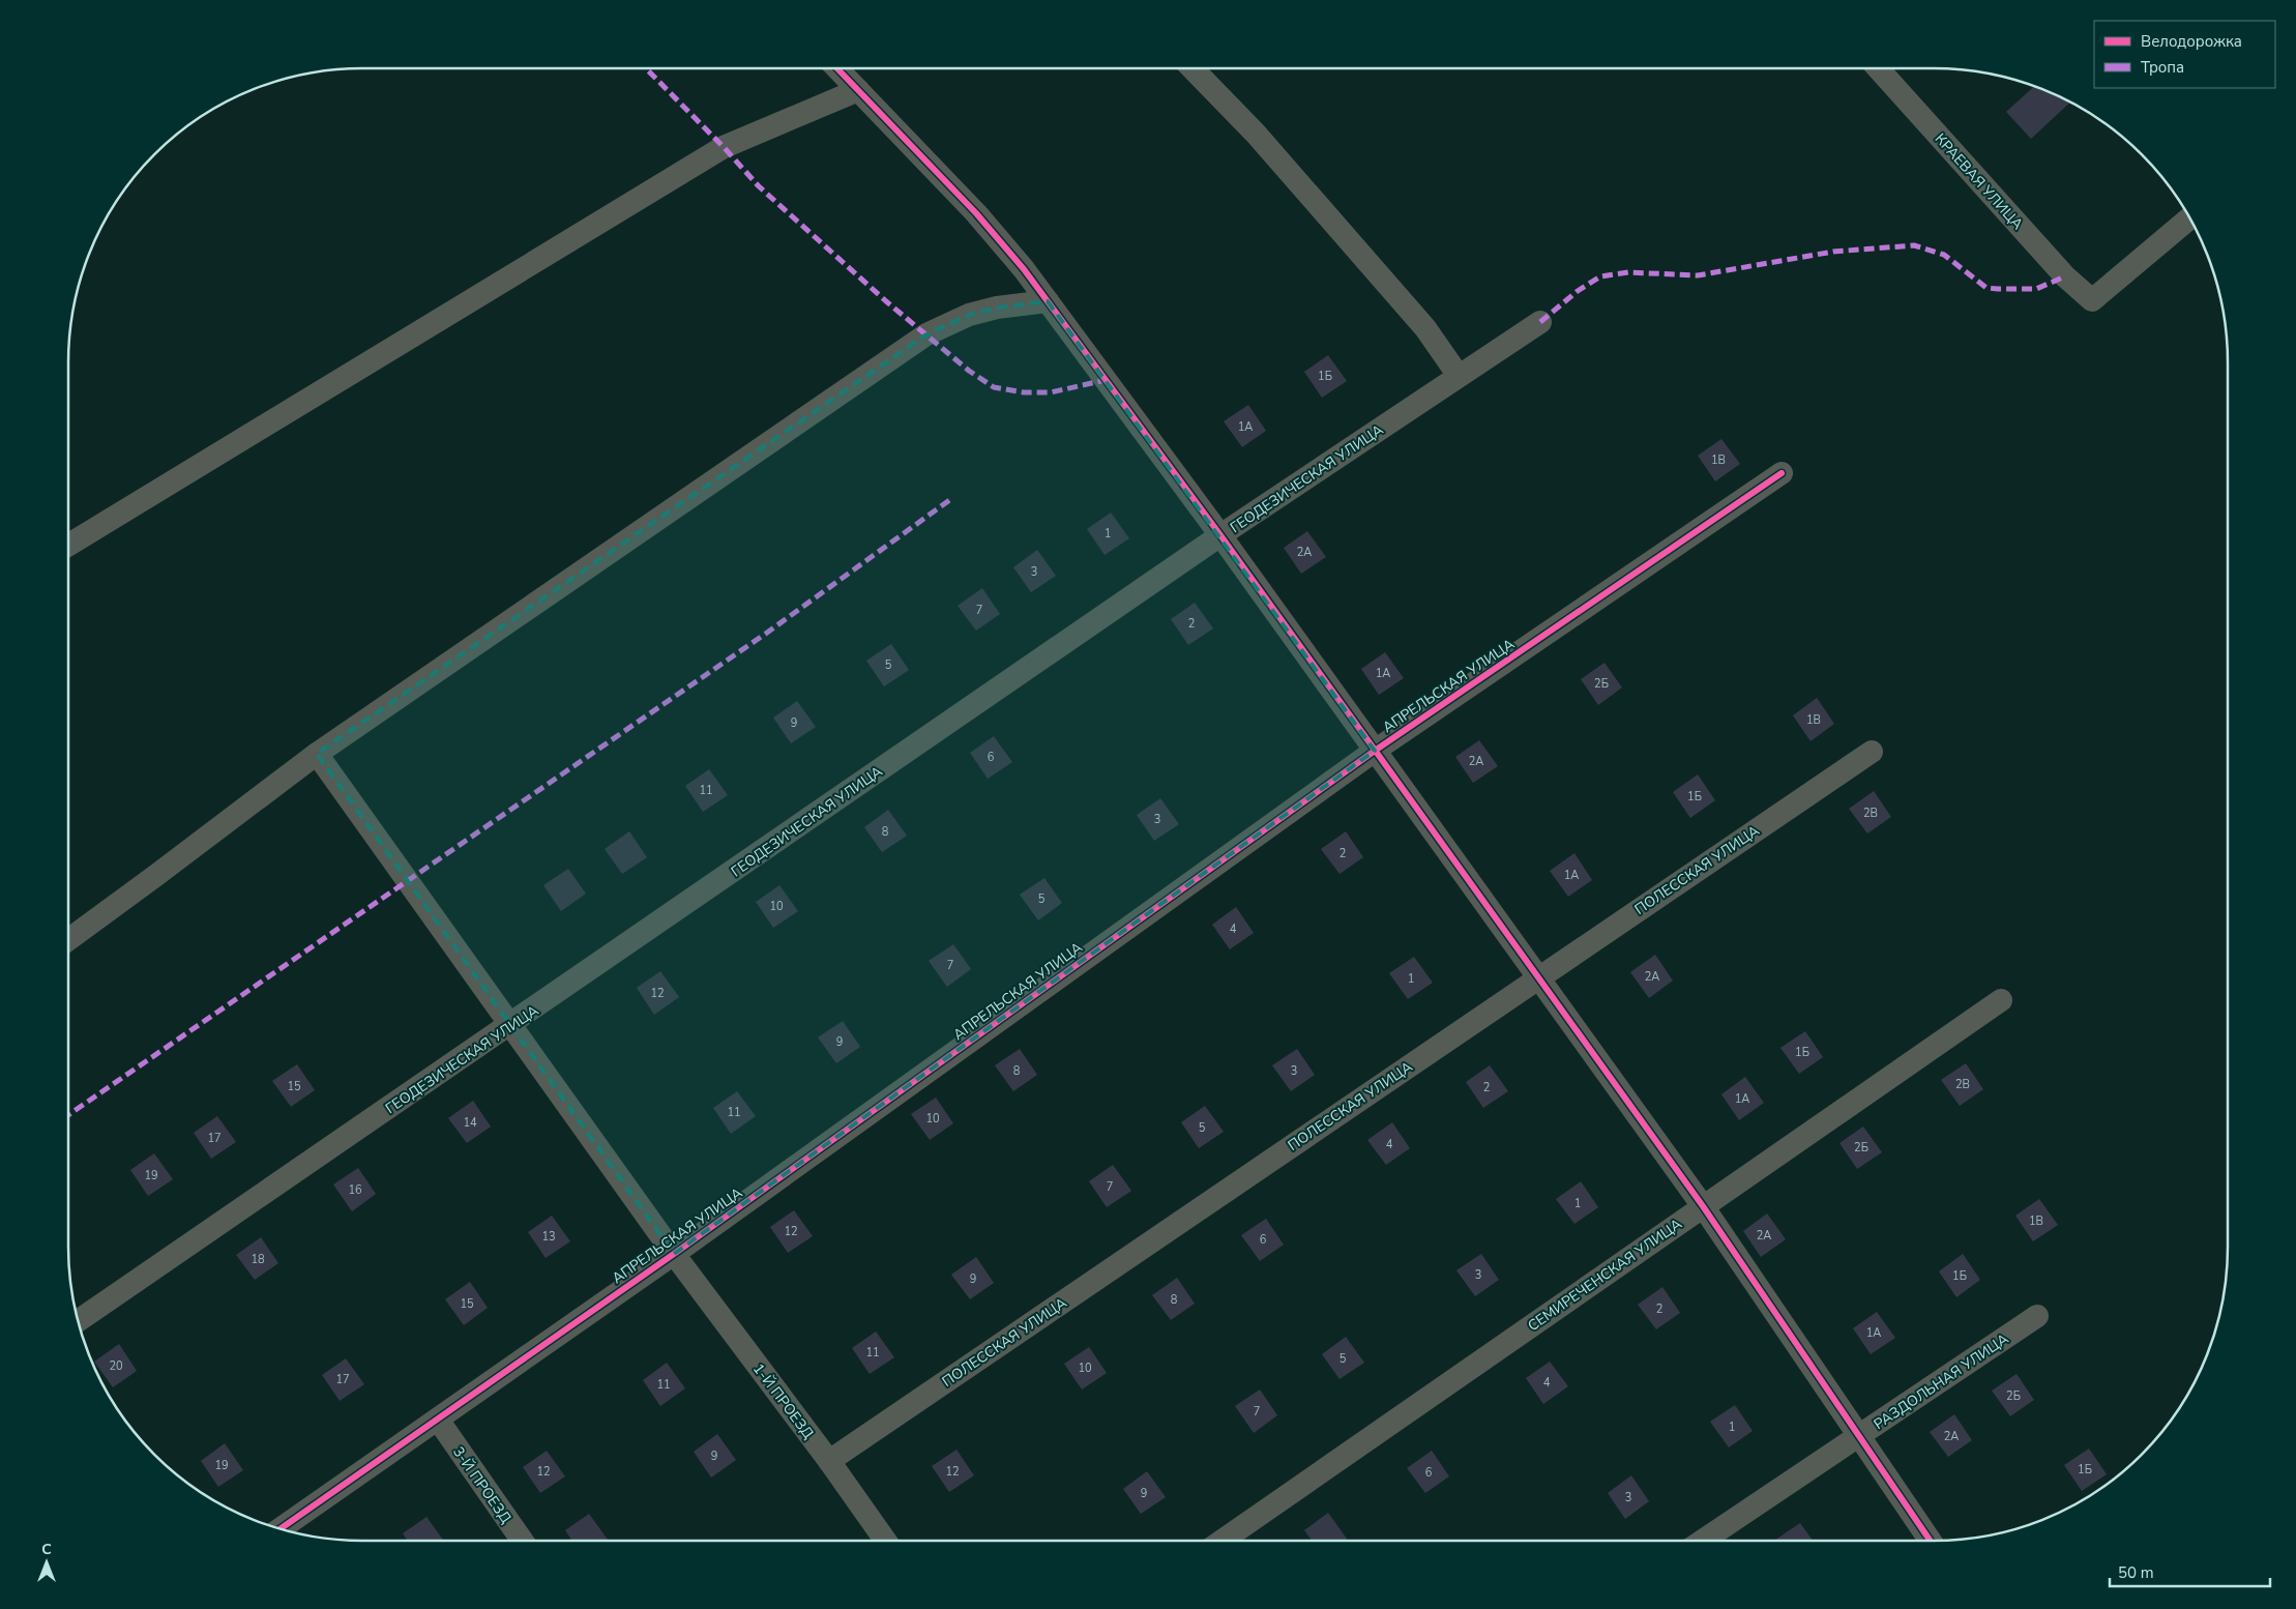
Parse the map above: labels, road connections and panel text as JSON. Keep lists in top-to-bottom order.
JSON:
{
  "streets": {
    "street": [
      "КРАЕВАЯ УЛИЦА",
      "ГЕОДЕЗИЧЕСКАЯ УЛИЦА",
      "АПРЕЛЬСКАЯ УЛИЦА",
      "ПОЛЕССКАЯ УЛИЦА",
      "СЕМИРЕЧЕНСКАЯ УЛИЦА",
      "РАЗДОЛЬНАЯ УЛИЦА",
      "1-Й ПРОЕЗД",
      "3-Й ПРОЕЗД"
    ]
  },
  "crossings": [
    ["ГЕОДЕЗИЧЕСКАЯ УЛИЦА", "1-Й ПРОЕЗД"],
    ["АПРЕЛЬСКАЯ УЛИЦА", "1-Й ПРОЕЗД"],
    ["АПРЕЛЬСКАЯ УЛИЦА", "3-Й ПРОЕЗД"],
    ["ПОЛЕССКАЯ УЛИЦА", "1-Й ПРОЕЗД"]
  ],
  "house_numbers": [
    "1Б",
    "1А",
    "1В",
    "1",
    "2А",
    "3",
    "7",
    "2",
    "5",
    "1А",
    "2Б",
    "1В",
    "9",
    "6",
    "2А",
    "11",
    "1Б",
    "2В",
    "3",
    "8",
    "2",
    "1А",
    "5",
    "10",
    "4",
    "7",
    "2А",
    "1",
    "12",
    "9",
    "1Б",
    "8",
    "3",
    "2В",
    "15",
    "2",
    "1А",
    "11",
    "10",
    "14",
    "5",
    "17",
    "4",
    "2Б",
    "19",
    "7",
    "16",
    "1",
    "1В",
    "12",
    "2А",
    "13",
    "6",
    "18",
    "3",
    "1Б",
    "9",
    "8",
    "15",
    "2",
    "1А",
    "11",
    "5",
    "20",
    "10",
    "17",
    "4",
    "11",
    "2Б",
    "7",
    "1",
    "2А",
    "9",
    "19",
    "1Б",
    "12",
    "12",
    "6",
    "9",
    "3"
  ],
  "legend": ["Велодорожка", "Тропа"],
  "scale_bar": "50 m",
  "north": "top"
}
